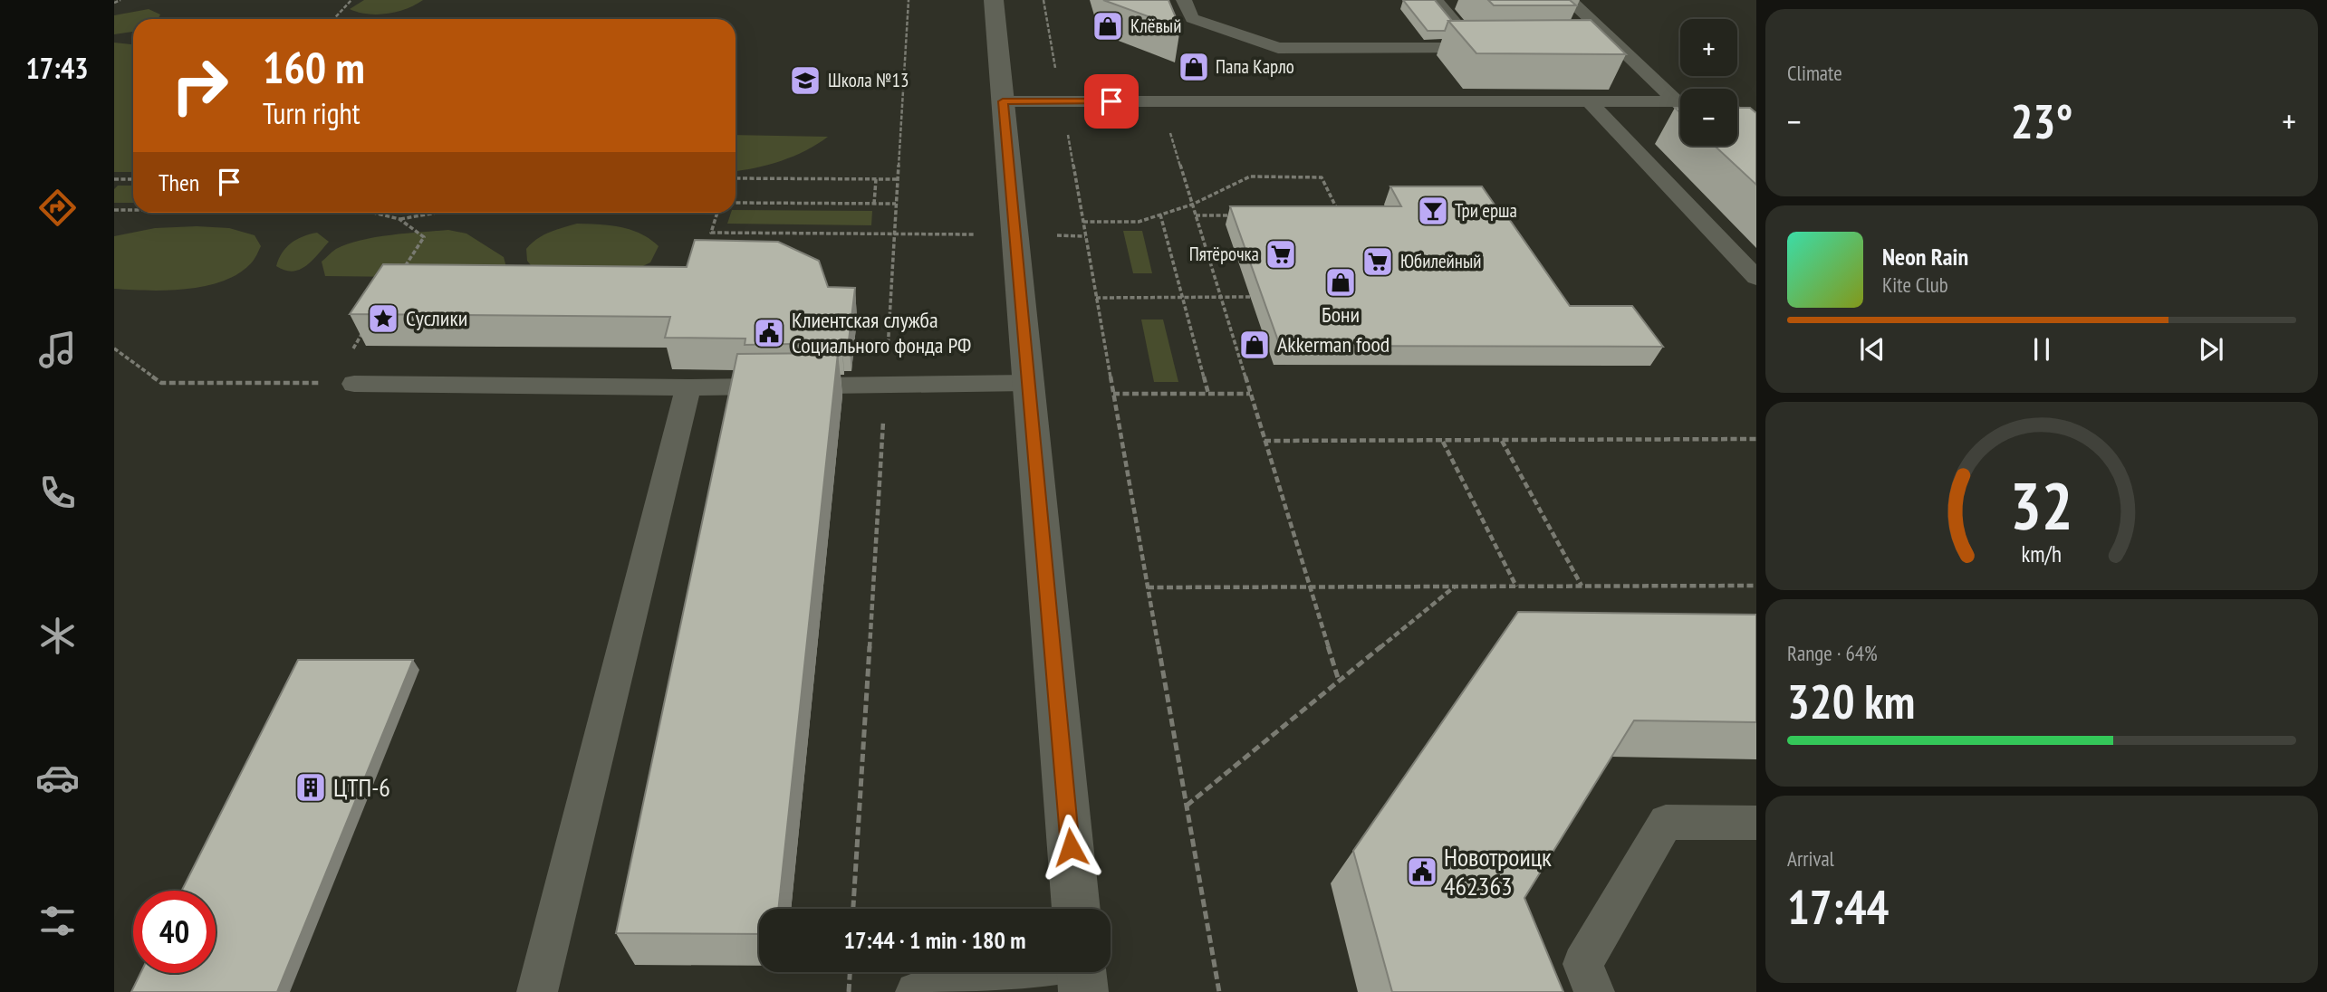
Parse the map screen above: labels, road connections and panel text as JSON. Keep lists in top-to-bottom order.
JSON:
{
  "places": {
    "shop": [
      "Клёвый",
      "Папа Карло",
      "Бони",
      "Akkerman food"
    ],
    "school or university": ["Школа №13"],
    "bar": ["Три ерша"],
    "supermarket": ["Пятёрочка", "Юбилейный"],
    "place": ["Суслики"],
    "public building": ["Клиентская служба Социального фонда РФ", "Новотроицк 462363"],
    "building": ["ЦТП-6"]
  },
  "page": {
    "tabs": "17:43",
    "tile": [
      "Climate",
      ["Range · 64%", "320 km"],
      ["Arrival", "17:44"]
    ],
    "map_buttons": ["+", "−"],
    "turn": ["160 m", "Turn right"],
    "heat": ["−", "23°", "+"],
    "then": "Then",
    "song": ["Neon Rain", "Kite Club"],
    "limit": "40",
    "trip": "17:44 · 1 min · 180 m",
    "gauge": ["32", "km/h"]
  }
}
